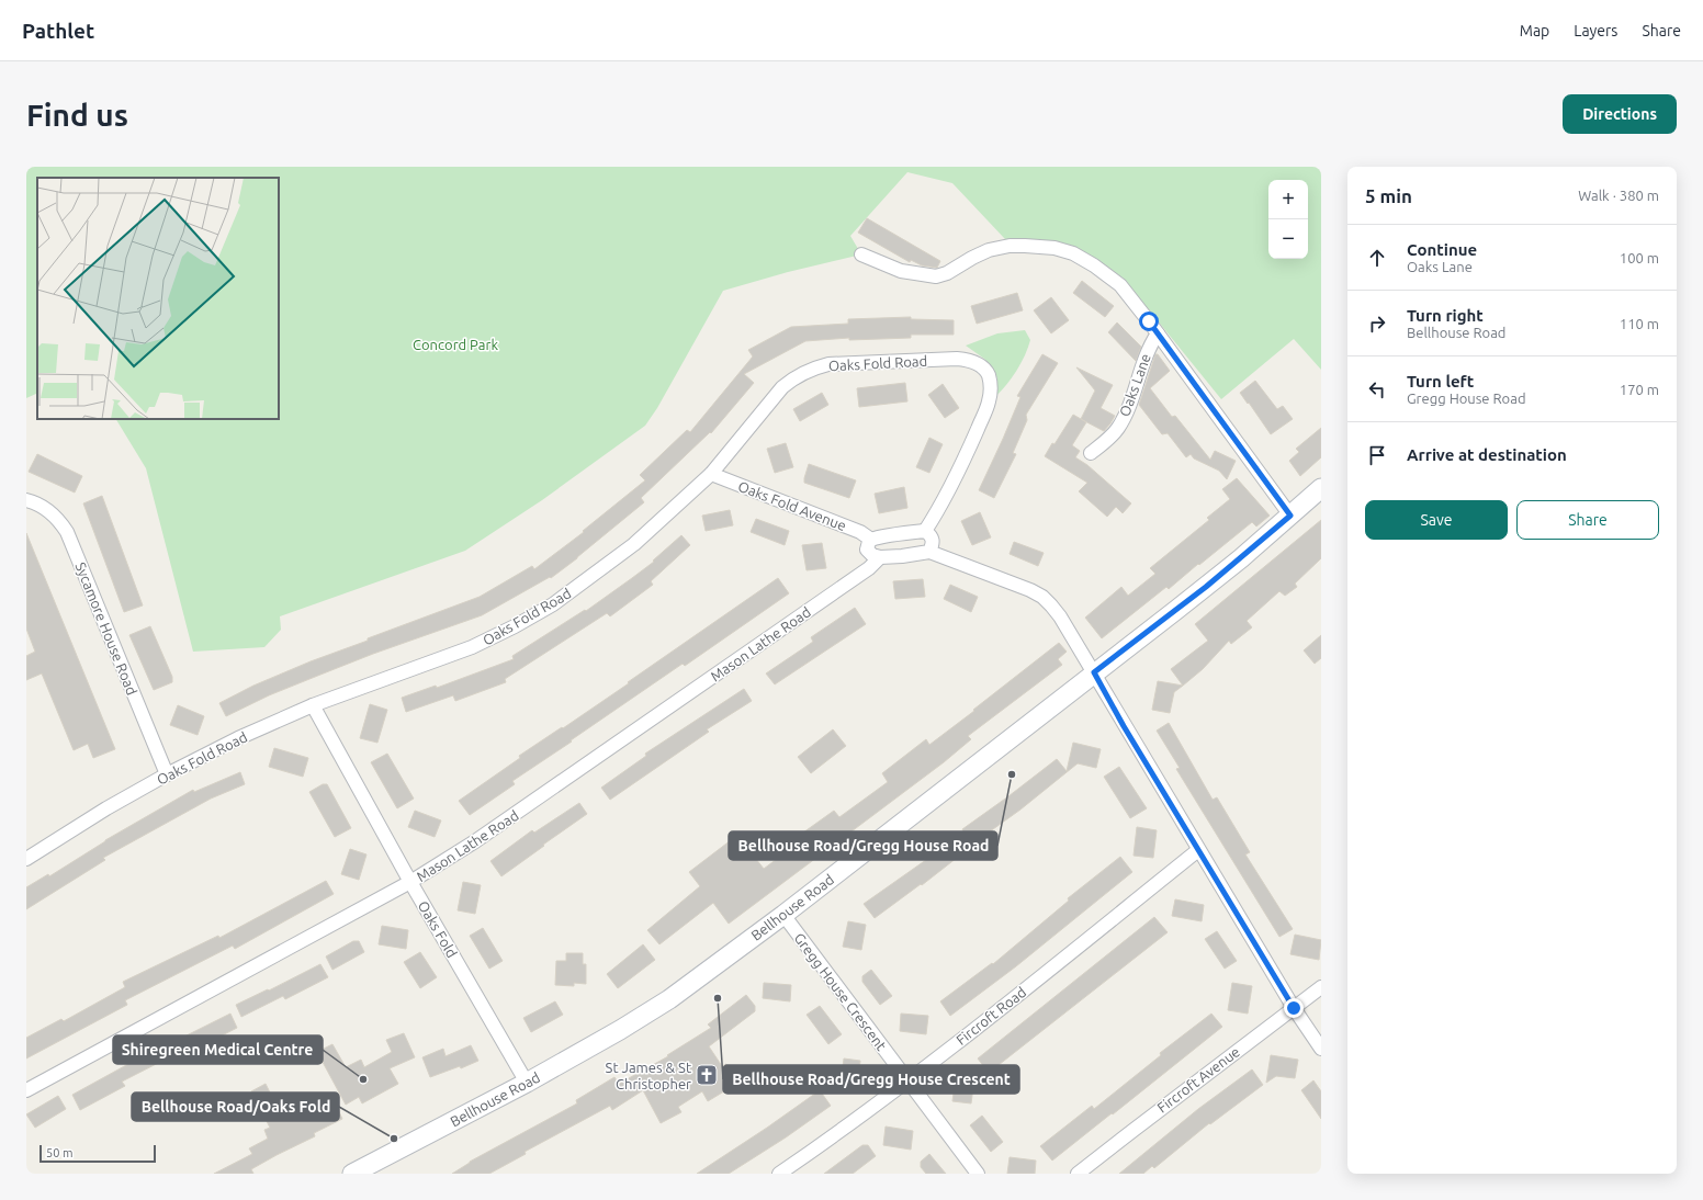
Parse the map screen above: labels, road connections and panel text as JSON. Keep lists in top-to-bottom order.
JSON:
{
  "streets": {
    "main road": ["Bellhouse Road"],
    "street": [
      "Oaks Fold Road",
      "Oaks Lane",
      "Oaks Fold Avenue",
      "Sycamore House Road",
      "Mason Lathe Road",
      "Oaks Fold",
      "Gregg House Crescent",
      "Fircroft Road",
      "Fircroft Avenue"
    ]
  },
  "crossings": [
    ["Oaks Fold Road", "Oaks Fold Avenue"],
    ["Oaks Fold Road", "Sycamore House Road"],
    ["Oaks Fold Road", "Oaks Fold"],
    ["Oaks Lane", "Bellhouse Road"],
    ["Mason Lathe Road", "Oaks Fold"],
    ["Bellhouse Road", "Oaks Fold"],
    ["Bellhouse Road", "Gregg House Crescent"],
    ["Gregg House Crescent", "Fircroft Road"]
  ],
  "parks": ["Concord Park"],
  "places": {
    "other": [
      "Bellhouse Road/Gregg House Road",
      "Bellhouse Road/Gregg House Crescent",
      "Shiregreen Medical Centre",
      "Bellhouse Road/Oaks Fold"
    ],
    "church": ["St James & St Christopher"]
  },
  "scale_bar": "50 m",
  "page": {
    "header": "Pathlet",
    "nav": ["Map", "Layers", "Share"],
    "buttons": [
      "Directions",
      ["Save", "Share"]
    ],
    "title": "Find us",
    "heading": ["5 min", "Walk · 380 m"],
    "map_buttons": ["+", "−"],
    "list": [
      ["Continue", "Oaks Lane", "100 m"],
      ["Turn right", "Bellhouse Road", "110 m"],
      ["Turn left", "Gregg House Road", "170 m"],
      "Arrive at destination"
    ],
    "scale": "50 m"
  }
}
